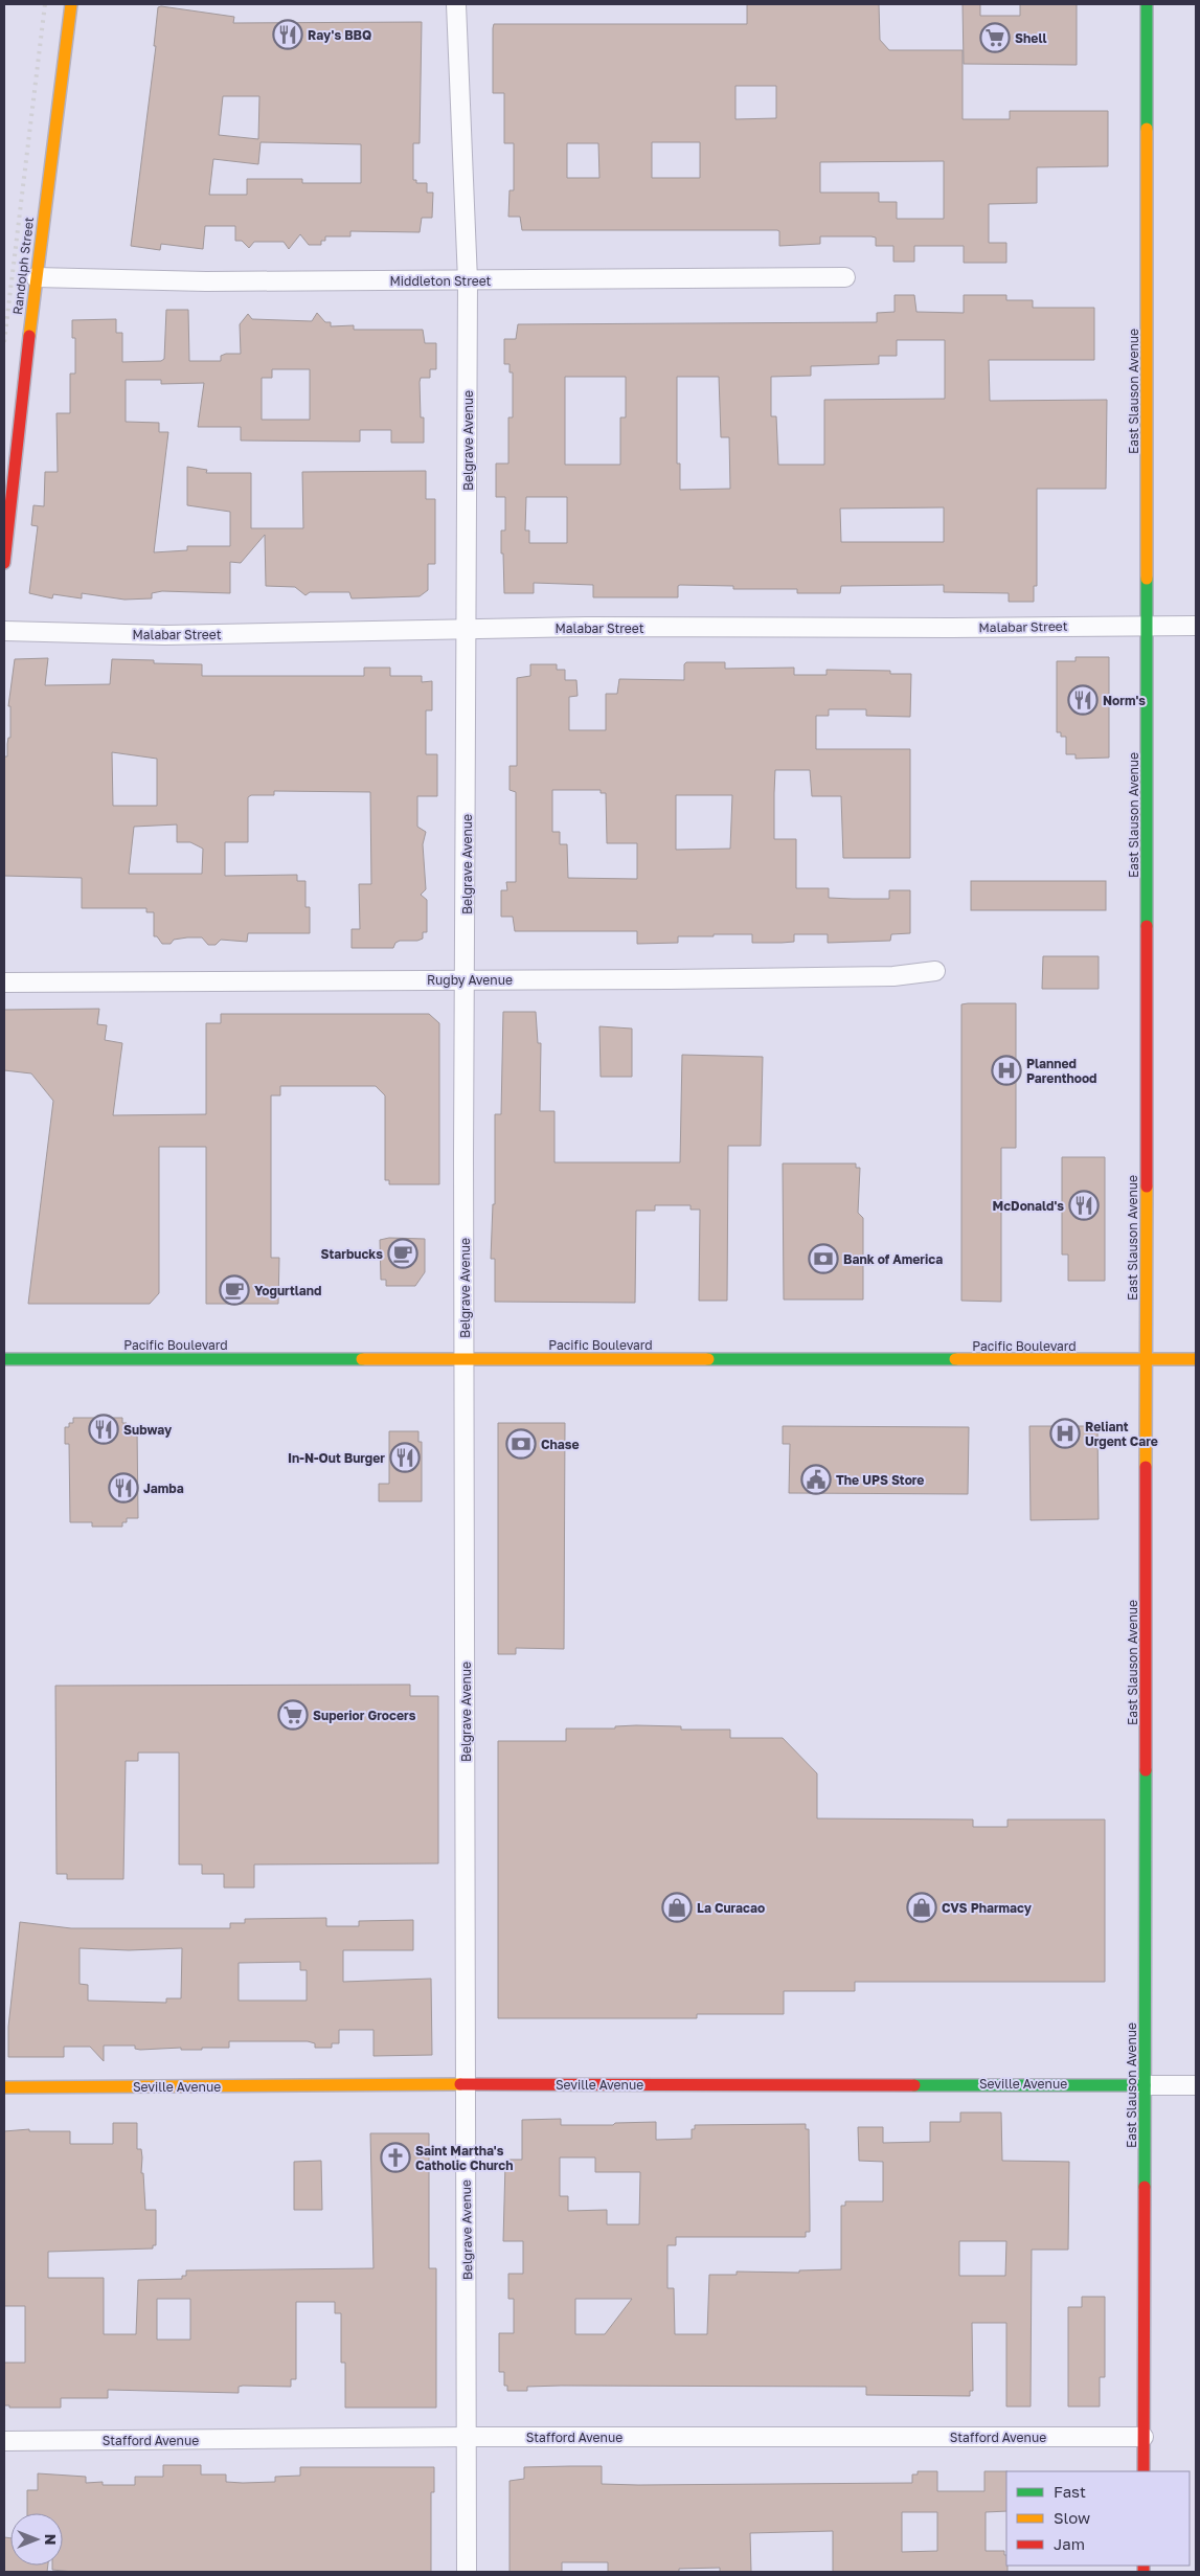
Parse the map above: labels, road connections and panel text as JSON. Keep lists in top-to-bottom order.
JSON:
{
  "streets": {
    "main road": [
      "Randolph Street",
      "East Slauson Avenue",
      "Pacific Boulevard",
      "Seville Avenue"
    ],
    "street": [
      "Middleton Street",
      "Belgrave Avenue",
      "Malabar Street",
      "Rugby Avenue",
      "Stafford Avenue"
    ]
  },
  "crossings": [
    ["Randolph Street", "Middleton Street"],
    ["Middleton Street", "Belgrave Avenue"],
    ["East Slauson Avenue", "Malabar Street"],
    ["East Slauson Avenue", "Pacific Boulevard"],
    ["East Slauson Avenue", "Seville Avenue"],
    ["East Slauson Avenue", "Stafford Avenue"],
    ["Belgrave Avenue", "Malabar Street"],
    ["Belgrave Avenue", "Rugby Avenue"],
    ["Belgrave Avenue", "Pacific Boulevard"],
    ["Belgrave Avenue", "Seville Avenue"],
    ["Belgrave Avenue", "Stafford Avenue"]
  ],
  "places": {
    "restaurant": [
      "Ray's BBQ",
      "Norm's",
      "McDonald's",
      "Subway",
      "In-N-Out Burger",
      "Jamba"
    ],
    "supermarket": ["Shell", "Superior Grocers"],
    "hospital": ["Planned Parenthood", "Reliant Urgent Care"],
    "cafe": ["Starbucks", "Yogurtland"],
    "bank": ["Bank of America", "Chase"],
    "public building": ["The UPS Store"],
    "shop": ["La Curacao", "CVS Pharmacy"],
    "church": ["Saint Martha's Catholic Church"]
  },
  "legend": ["Fast", "Slow", "Jam"],
  "north": "right"
}
